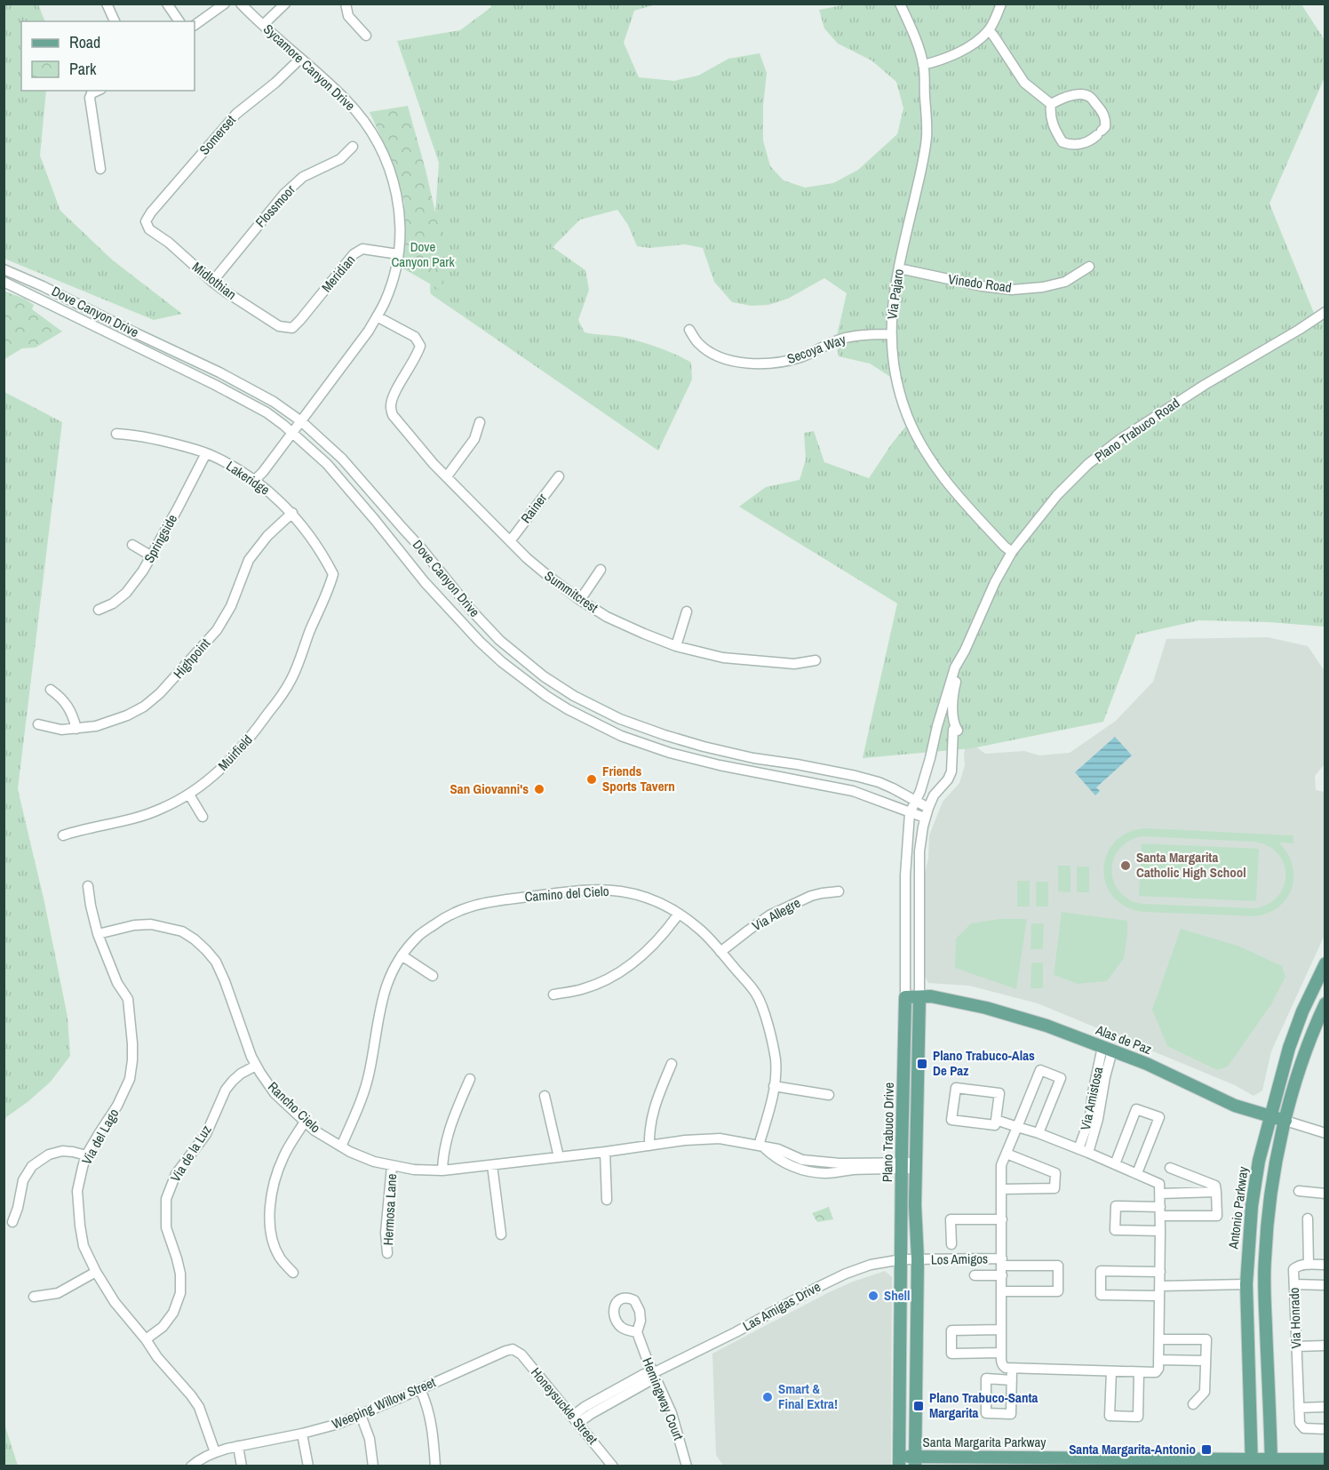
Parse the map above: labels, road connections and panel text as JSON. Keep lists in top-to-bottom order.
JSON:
{
  "streets": {
    "main road": [
      "Alas de Paz",
      "Plano Trabuco Drive",
      "Antonio Parkway",
      "Santa Margarita Parkway"
    ],
    "street": [
      "Sycamore Canyon Drive",
      "Somerset",
      "Flossmoor",
      "Meridian",
      "Midlothian",
      "Vinedo Road",
      "Via Pajaro",
      "Dove Canyon Drive",
      "Secoya Way",
      "Plano Trabuco Road",
      "Lakeridge",
      "Rainer",
      "Springside",
      "Summitcrest",
      "Highpoint",
      "Muirfield",
      "Camino del Cielo",
      "Via Allegre",
      "Via Amistosa",
      "Rancho Cielo",
      "Via del Lago",
      "Via de la Luz",
      "Hermosa Lane",
      "Los Amigos",
      "Las Amigas Drive",
      "Via Honrado",
      "Hemingway Court",
      "Weeping Willow Street",
      "Honeysuckle Street"
    ]
  },
  "crossings": [
    ["Sycamore Canyon Drive", "Somerset"],
    ["Sycamore Canyon Drive", "Meridian"],
    ["Sycamore Canyon Drive", "Dove Canyon Drive"],
    ["Sycamore Canyon Drive", "Lakeridge"],
    ["Sycamore Canyon Drive", "Summitcrest"],
    ["Somerset", "Midlothian"],
    ["Flossmoor", "Midlothian"],
    ["Meridian", "Midlothian"],
    ["Vinedo Road", "Via Pajaro"],
    ["Via Pajaro", "Secoya Way"],
    ["Via Pajaro", "Plano Trabuco Road"],
    ["Dove Canyon Drive", "Plano Trabuco Road"],
    ["Dove Canyon Drive", "Plano Trabuco Drive"],
    ["Plano Trabuco Road", "Plano Trabuco Drive"],
    ["Lakeridge", "Springside"],
    ["Lakeridge", "Highpoint"],
    ["Lakeridge", "Muirfield"],
    ["Rainer", "Summitcrest"],
    ["Camino del Cielo", "Via Allegre"],
    ["Camino del Cielo", "Rancho Cielo"],
    ["Alas de Paz", "Via Amistosa"],
    ["Alas de Paz", "Plano Trabuco Drive"],
    ["Alas de Paz", "Antonio Parkway"],
    ["Rancho Cielo", "Plano Trabuco Drive"],
    ["Rancho Cielo", "Via del Lago"],
    ["Rancho Cielo", "Via de la Luz"],
    ["Rancho Cielo", "Hermosa Lane"],
    ["Plano Trabuco Drive", "Las Amigas Drive"],
    ["Plano Trabuco Drive", "Santa Margarita Parkway"],
    ["Via del Lago", "Via de la Luz"],
    ["Via del Lago", "Weeping Willow Street"],
    ["Antonio Parkway", "Santa Margarita Parkway"],
    ["Los Amigos", "Las Amigas Drive"],
    ["Las Amigas Drive", "Hemingway Court"],
    ["Las Amigas Drive", "Honeysuckle Street"],
    ["Weeping Willow Street", "Honeysuckle Street"]
  ],
  "parks": ["Dove Canyon Park"],
  "places": {
    "other": [
      "Friends Sports Tavern",
      "San Giovanni's",
      "Santa Margarita Catholic High School",
      "Shell",
      "Smart & Final Extra!"
    ],
    "transit": ["Plano Trabuco-Alas De Paz", "Plano Trabuco-Santa Margarita", "Santa Margarita-Antonio"]
  },
  "legend": ["Road", "Park"]
}
